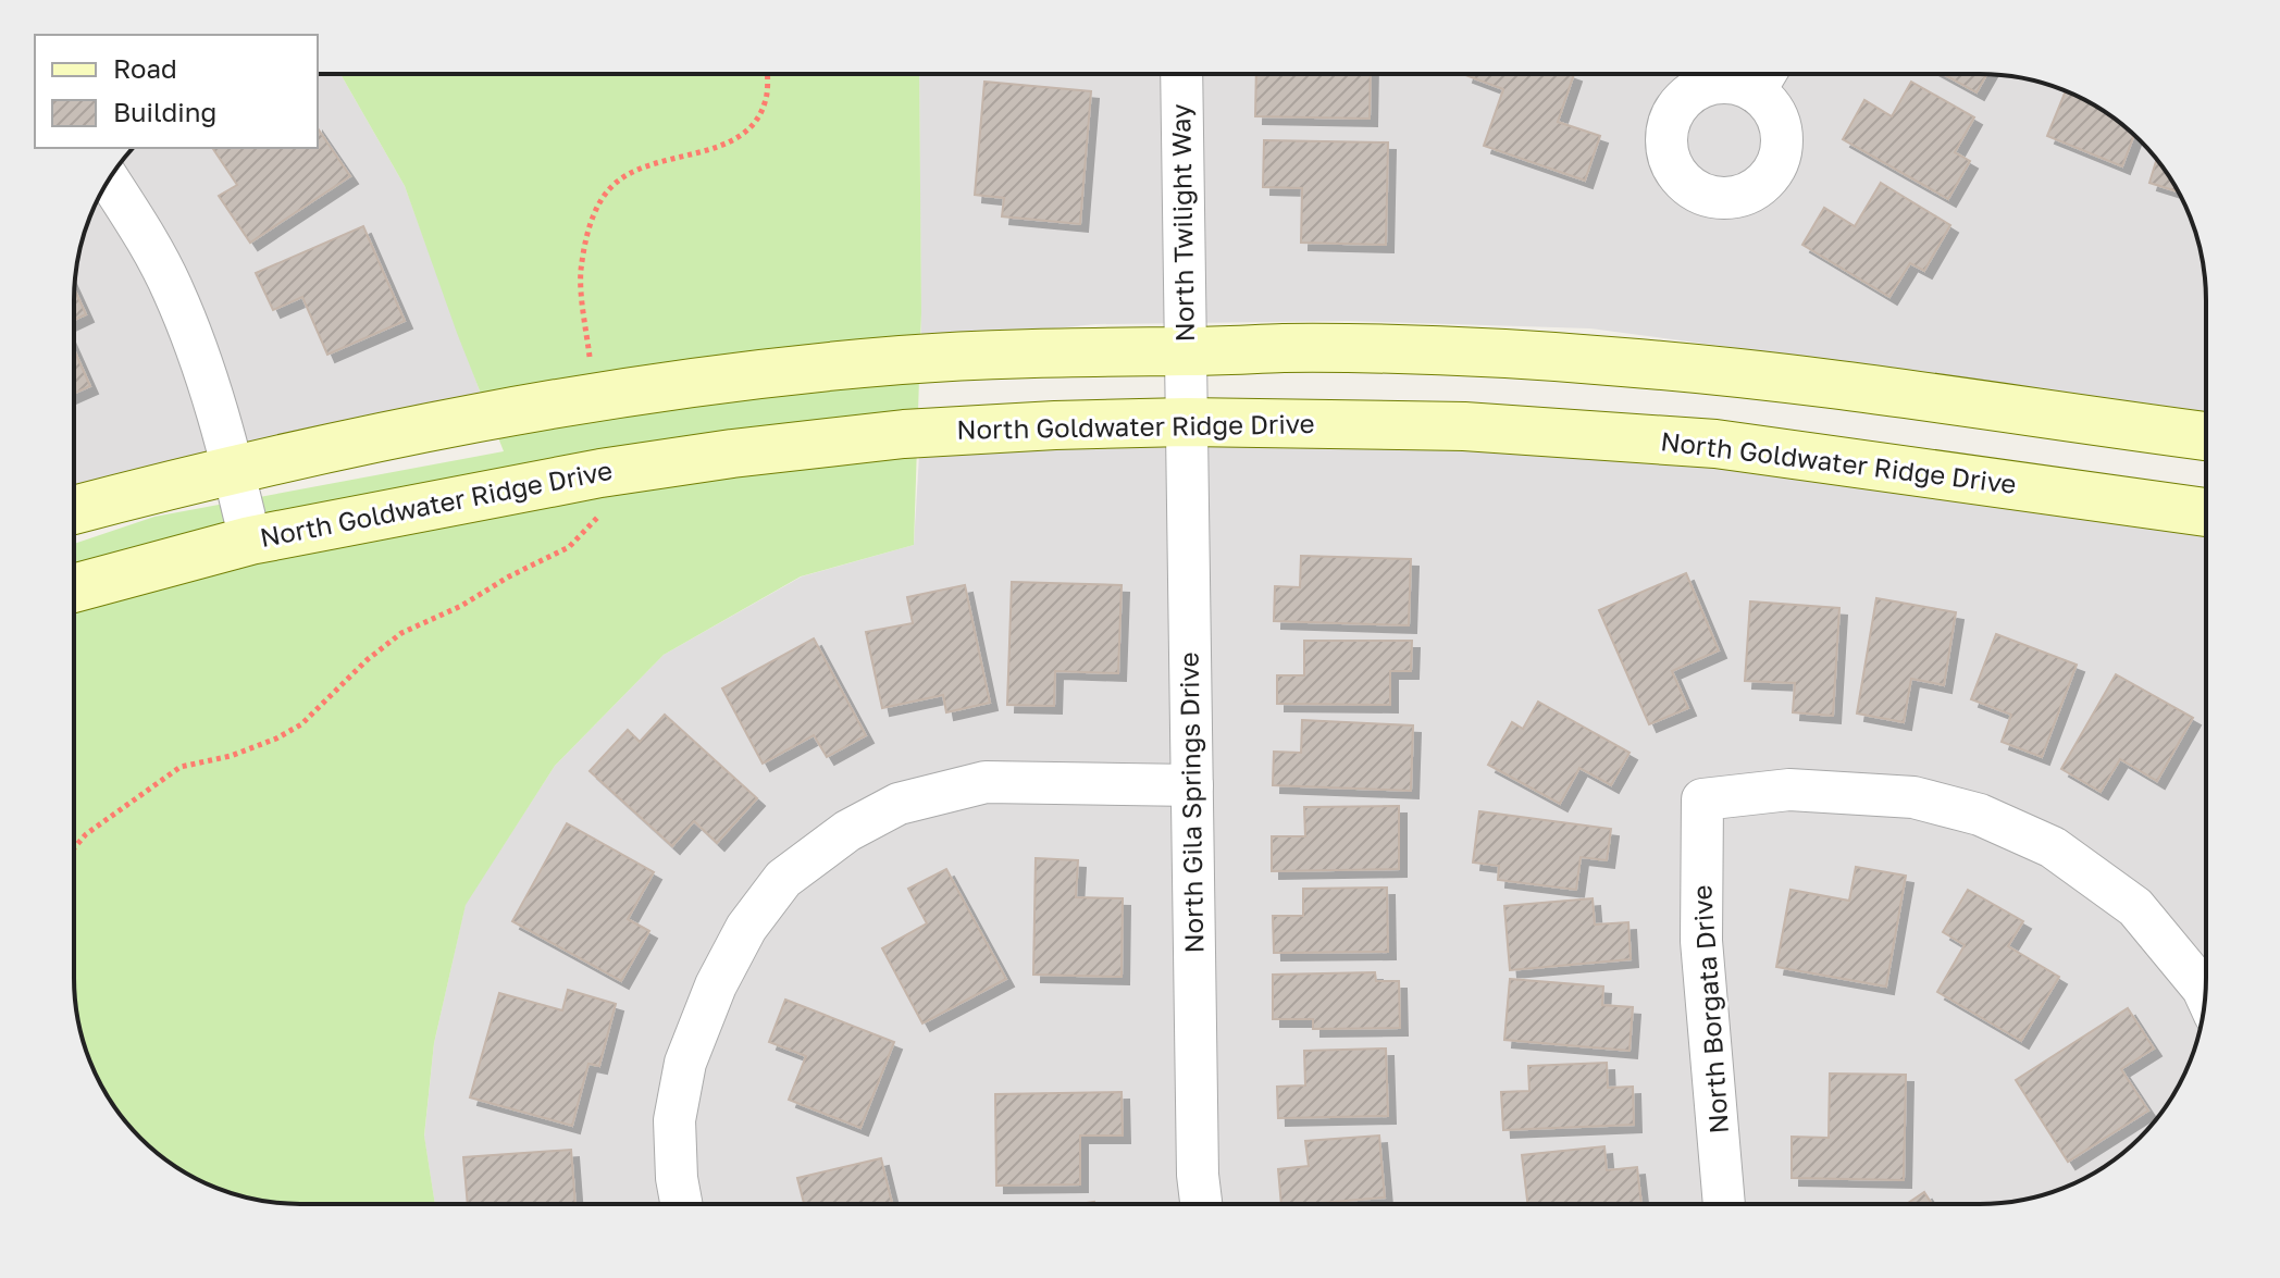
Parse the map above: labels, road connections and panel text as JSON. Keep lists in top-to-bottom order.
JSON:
{
  "streets": {
    "street": [
      "North Twilight Way",
      "North Goldwater Ridge Drive",
      "North Gila Springs Drive",
      "North Borgata Drive"
    ]
  },
  "crossings": [
    ["North Twilight Way", "North Goldwater Ridge Drive"],
    ["North Twilight Way", "North Gila Springs Drive"],
    ["North Goldwater Ridge Drive", "North Gila Springs Drive"]
  ],
  "legend": ["Road", "Building"]
}
